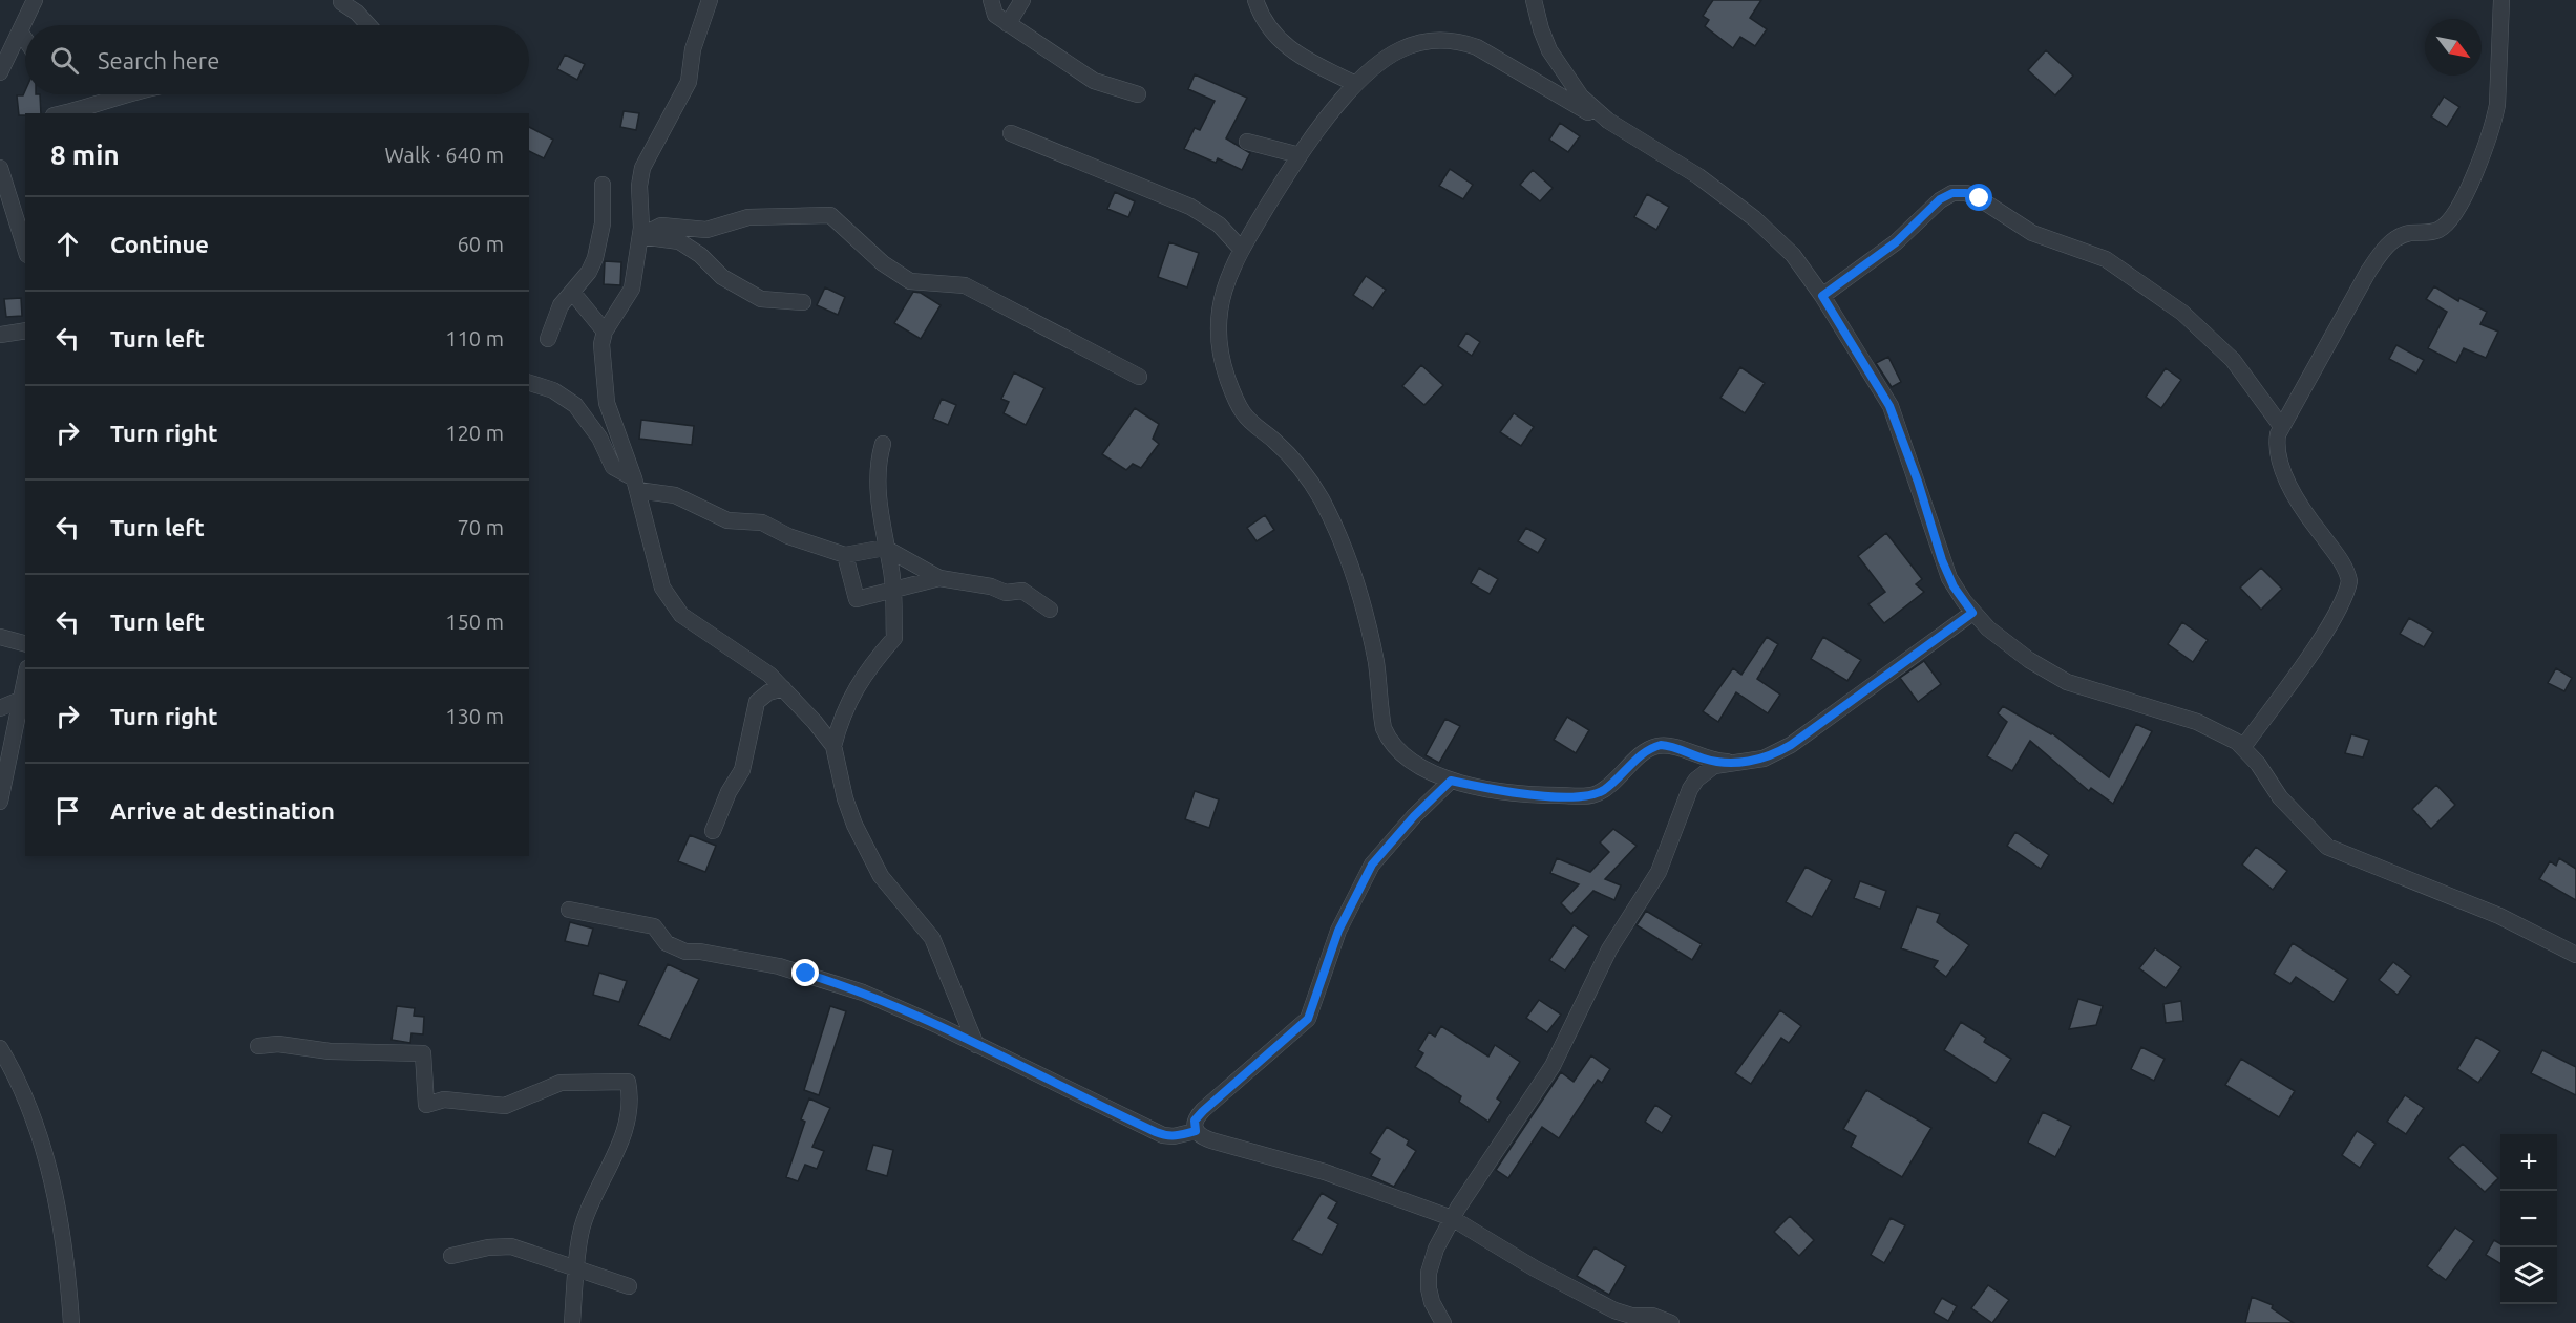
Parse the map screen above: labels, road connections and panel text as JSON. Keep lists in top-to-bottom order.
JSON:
{
  "north": "bottom right",
  "page": {
    "search": "Search here",
    "heading": ["8 min", "Walk · 640 m"],
    "list": [
      ["Continue", "60 m"],
      ["Turn left", "110 m"],
      ["Turn right", "120 m"],
      ["Turn left", "70 m"],
      ["Turn left", "150 m"],
      ["Turn right", "130 m"],
      "Arrive at destination"
    ],
    "map_buttons": ["+", "−"]
  }
}
